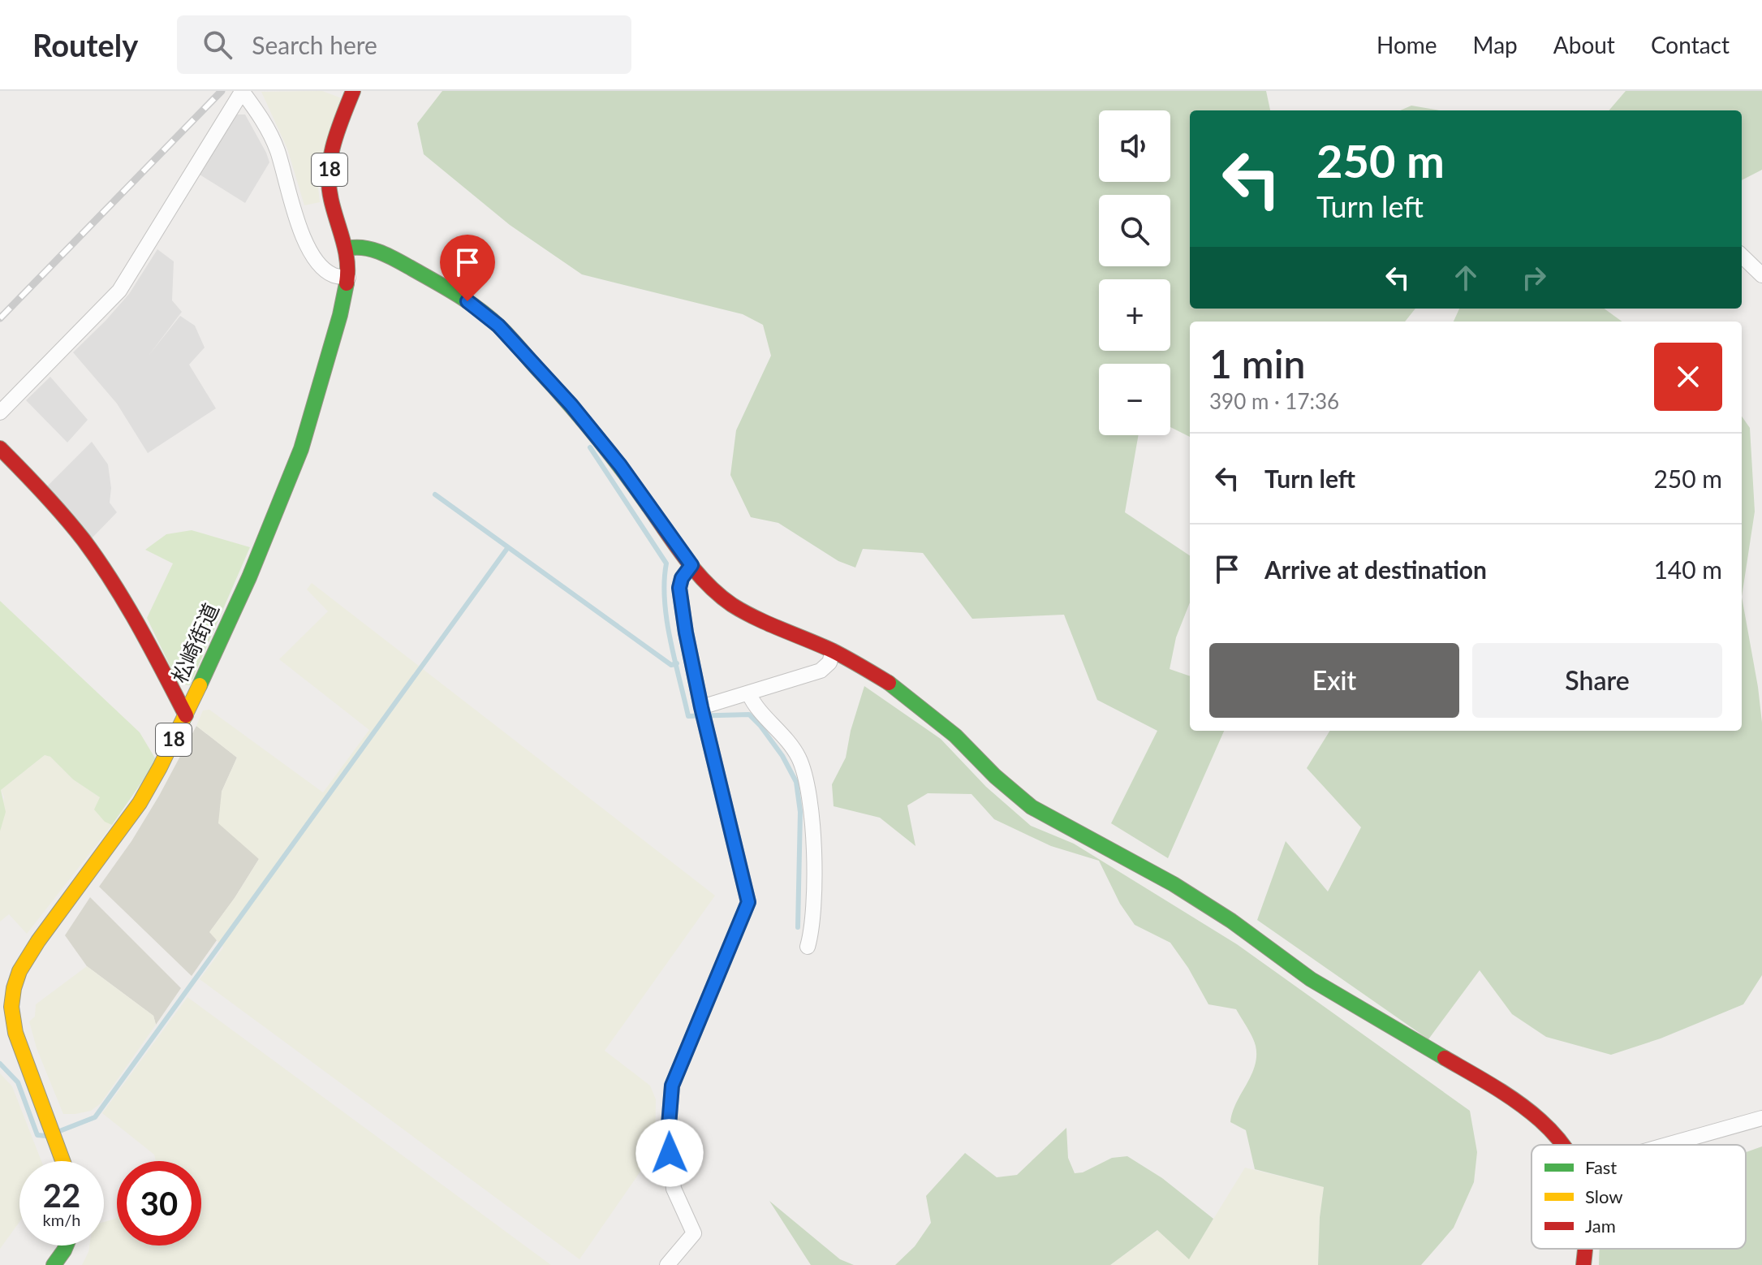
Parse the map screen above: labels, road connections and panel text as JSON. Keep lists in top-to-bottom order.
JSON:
{
  "streets": {
    "street": ["18", "松崎街道"]
  },
  "legend": ["Fast", "Slow", "Jam"],
  "page": {
    "header": "Routely",
    "search": "Search here",
    "nav": [
      "Home",
      "Map",
      "About",
      "Contact"
    ],
    "map_buttons": ["+", "−"],
    "turn": ["250 m", "Turn left"],
    "heading": ["1 min", "390 m · 17:36"],
    "list": [
      {
        "name": "Turn left",
        "value": "250 m"
      },
      {
        "name": "Arrive at destination",
        "value": "140 m"
      }
    ],
    "buttons": ["Exit", "Share"],
    "speed": "22 km/h",
    "limit": "30"
  }
}
